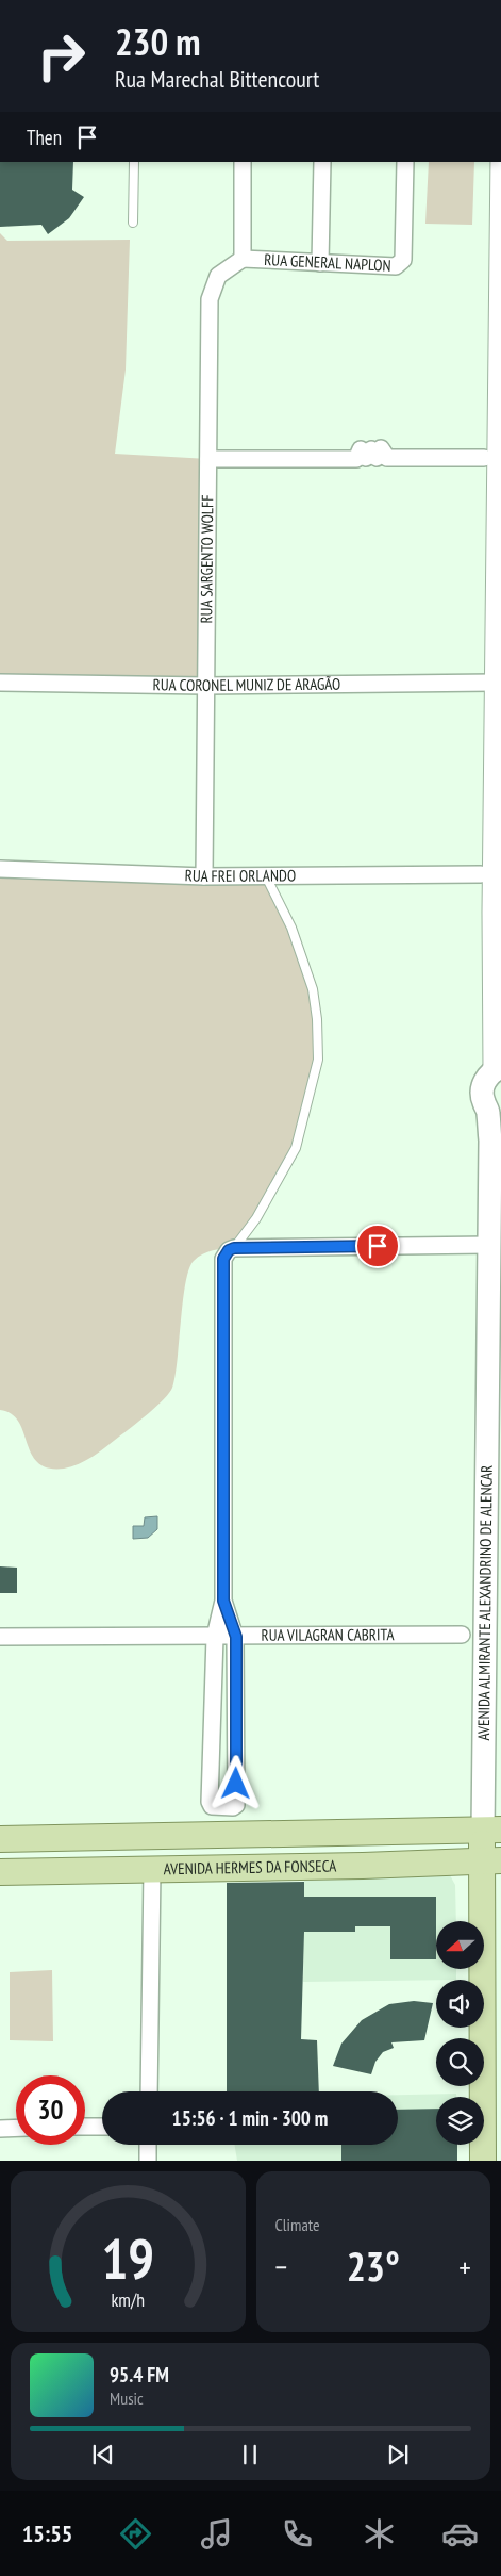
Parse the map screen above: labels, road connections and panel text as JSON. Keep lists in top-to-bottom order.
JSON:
{
  "streets": {
    "main road": ["AVENIDA ALMIRANTE ALEXANDRINO DE ALENCAR", "AVENIDA HERMES DA FONSECA"],
    "street": [
      "RUA GENERAL NAPLON",
      "RUA SARGENTO WOLFF",
      "RUA CORONEL MUNIZ DE ARAGÃO",
      "RUA FREI ORLANDO",
      "RUA VILAGRAN CABRITA"
    ]
  },
  "crossings": [
    ["RUA GENERAL NAPLON", "RUA SARGENTO WOLFF"],
    ["RUA SARGENTO WOLFF", "RUA CORONEL MUNIZ DE ARAGÃO"],
    ["RUA SARGENTO WOLFF", "RUA FREI ORLANDO"],
    ["RUA CORONEL MUNIZ DE ARAGÃO", "AVENIDA ALMIRANTE ALEXANDRINO DE ALENCAR"],
    ["AVENIDA ALMIRANTE ALEXANDRINO DE ALENCAR", "AVENIDA HERMES DA FONSECA"]
  ],
  "north": "left",
  "page": {
    "turn": ["230 m", "Rua Marechal Bittencourt"],
    "then": "Then",
    "limit": "30",
    "trip": "15:56 · 1 min · 300 m",
    "tile": "Climate",
    "heat": ["−", "23°", "+"],
    "song": ["95.4 FM", "Music"],
    "tabs": "15:55",
    "gauge": ["19", "km/h"]
  }
}
